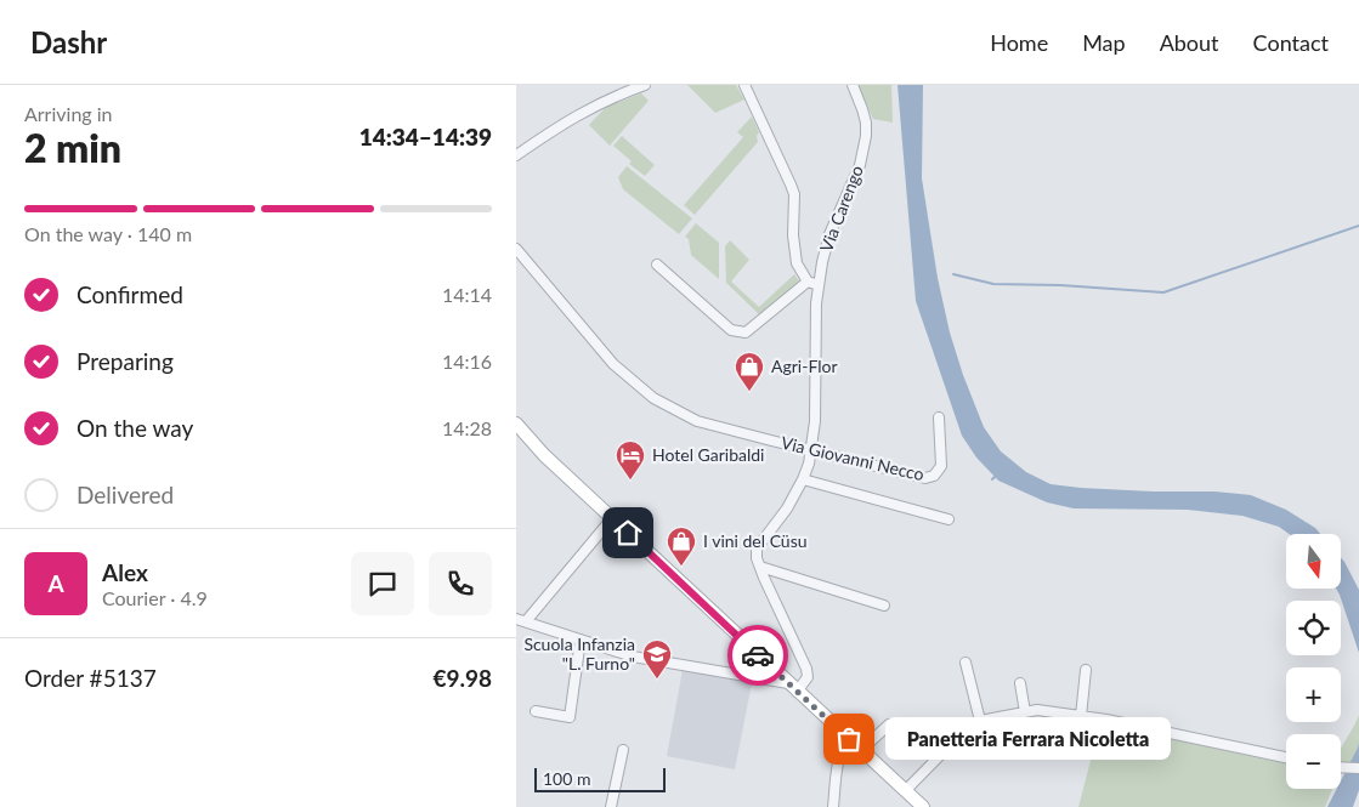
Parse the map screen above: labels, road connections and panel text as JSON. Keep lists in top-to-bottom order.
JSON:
{
  "streets": {
    "street": ["Via Carengo", "Via Giovanni Necco"]
  },
  "crossings": [
    ["Via Carengo", "Via Giovanni Necco"]
  ],
  "places": {
    "shop": ["Agri-Flor", "I vini del Cüsu"],
    "hotel": ["Hotel Garibaldi"],
    "school or university": ["Scuola Infanzia \"L. Furno\""],
    "other": ["Panetteria Ferrara Nicoletta"]
  },
  "scale_bar": "100 m",
  "north": "bottom",
  "page": {
    "header": "Dashr",
    "nav": [
      "Home",
      "Map",
      "About",
      "Contact"
    ],
    "heading": ["2 min", "Arriving in", "14:34–14:39"],
    "panel": [
      "Alex",
      "Courier · 4.9",
      "Order #5137",
      "€9.98"
    ],
    "bar": "On the way · 140 m",
    "list": [
      ["Confirmed", "14:14"],
      ["Preparing", "14:16"],
      ["On the way", "14:28"],
      "Delivered"
    ],
    "map_buttons": ["+", "−"],
    "round": "A",
    "bubble": "Panetteria Ferrara Nicoletta",
    "scale": "100 m"
  }
}
